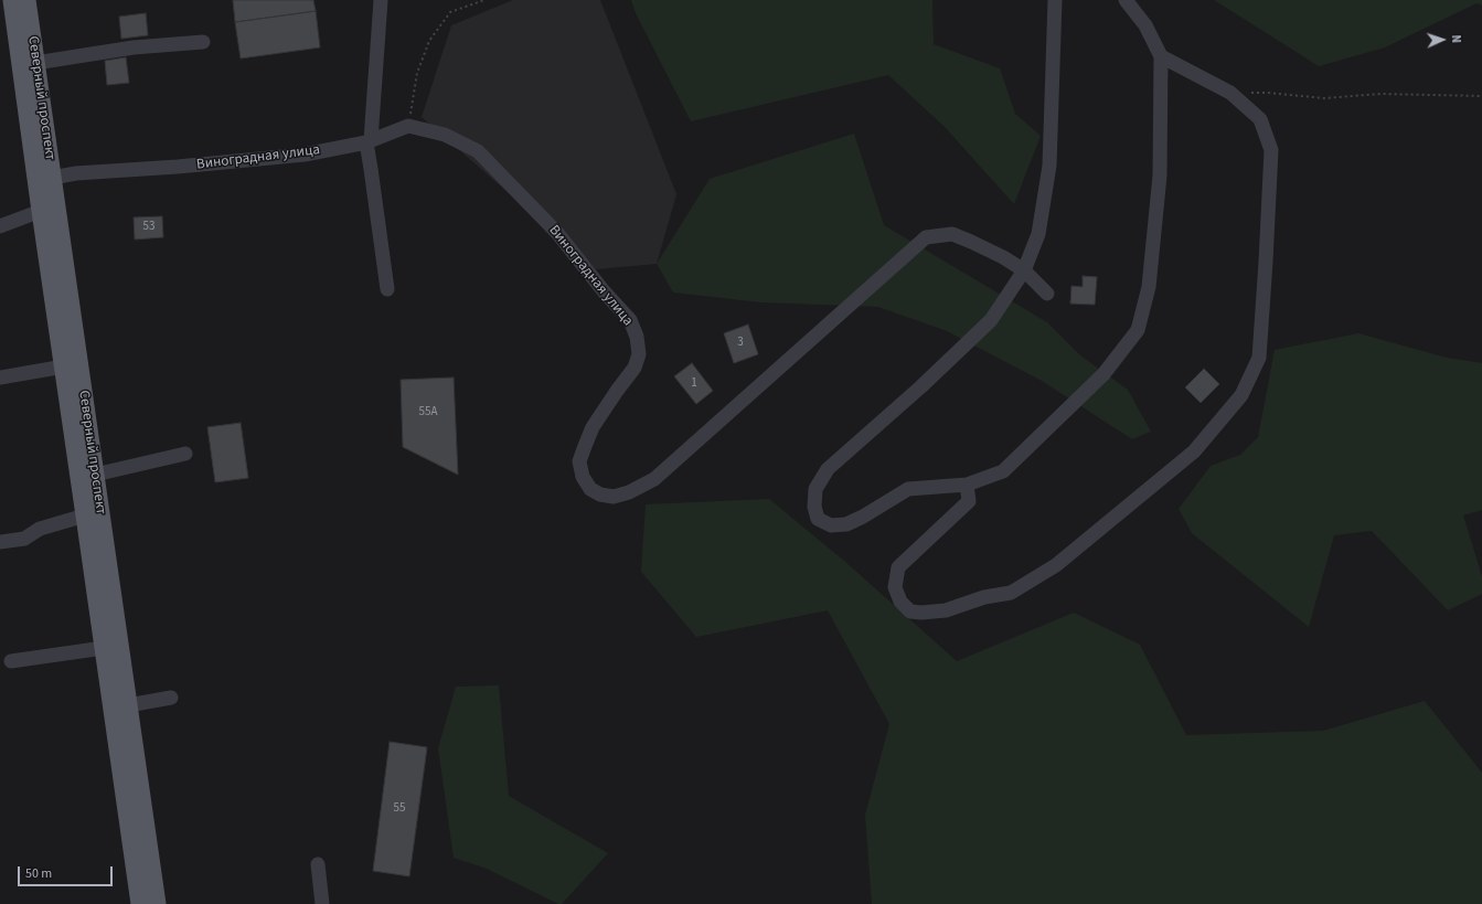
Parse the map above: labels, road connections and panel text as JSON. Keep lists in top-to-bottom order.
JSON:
{
  "streets": {
    "main road": ["Северный проспект"],
    "lane": ["Виноградная улица"]
  },
  "crossings": [
    ["Северный проспект", "Виноградная улица"]
  ],
  "house_numbers": [
    "53",
    "3",
    "1",
    "55А",
    "55"
  ],
  "scale_bar": "50 m",
  "north": "right"
}
